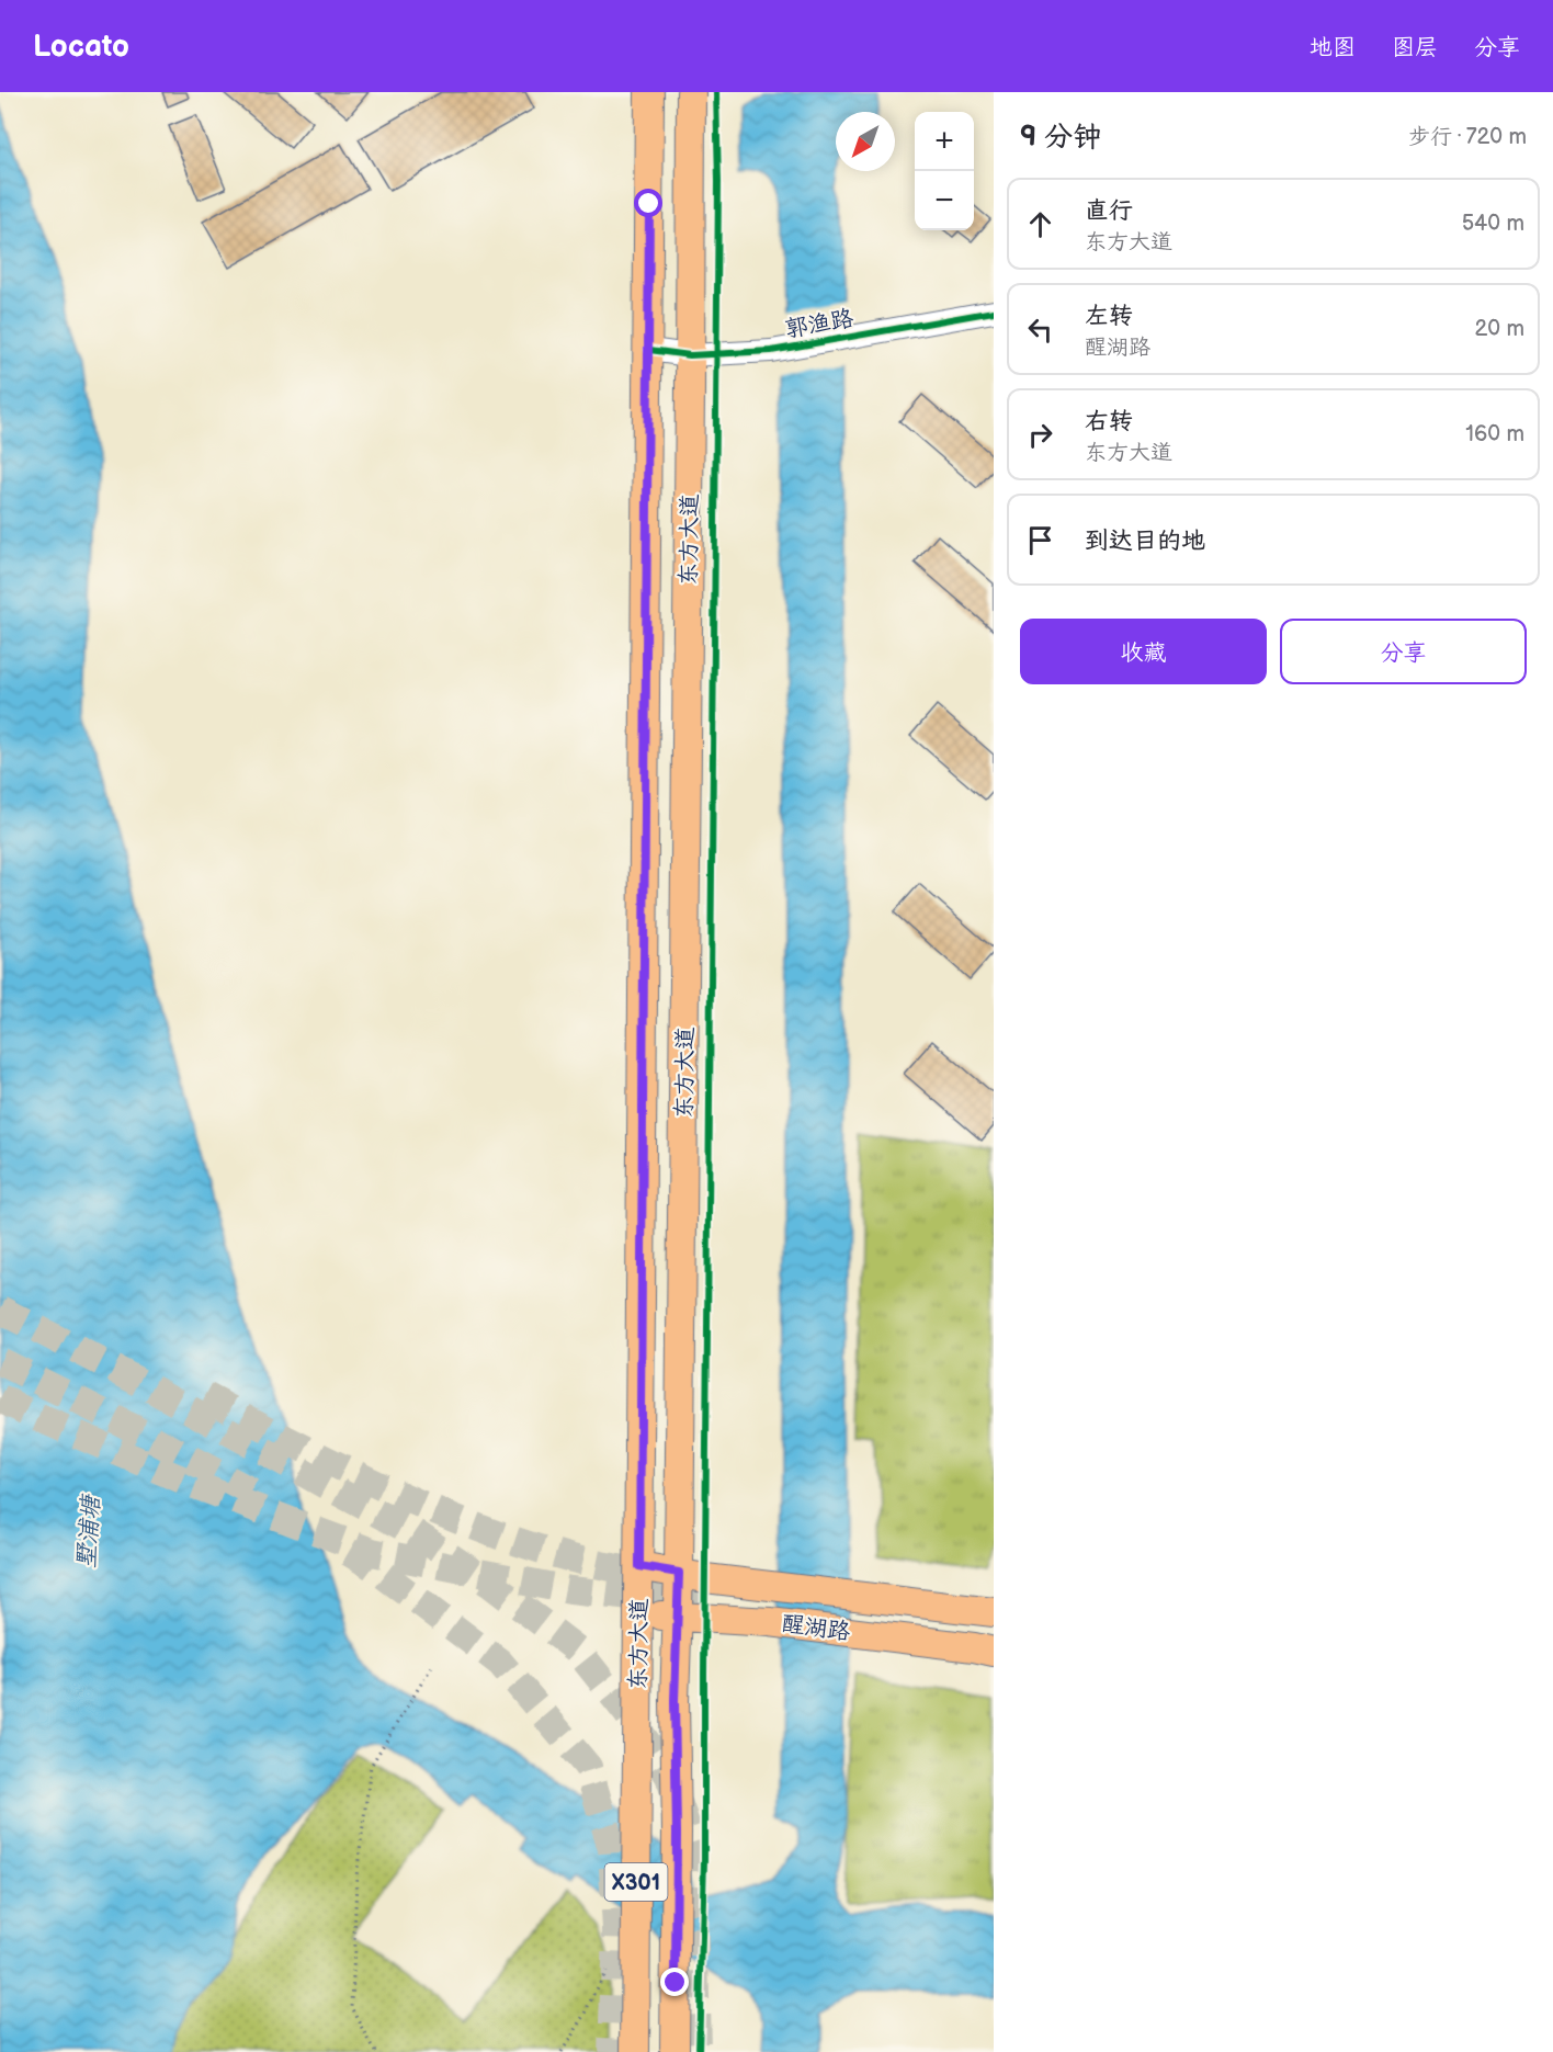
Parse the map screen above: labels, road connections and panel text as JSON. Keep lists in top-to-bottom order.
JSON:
{
  "streets": {
    "main road": ["东方大道", "醒湖路", "X301"],
    "street": ["郭渔路"]
  },
  "crossings": [
    ["郭渔路", "东方大道"],
    ["东方大道", "醒湖路"]
  ],
  "water": ["墅浦塘"],
  "north": "bottom left",
  "page": {
    "header": "Locato",
    "nav": ["地图", "图层", "分享"],
    "heading": ["9 分钟", "步行 · 720 m"],
    "map_buttons": ["+", "−"],
    "list": [
      ["直行", "东方大道", "540 m"],
      ["左转", "醒湖路", "20 m"],
      ["右转", "东方大道", "160 m"],
      "到达目的地"
    ],
    "buttons": ["收藏", "分享"]
  }
}
